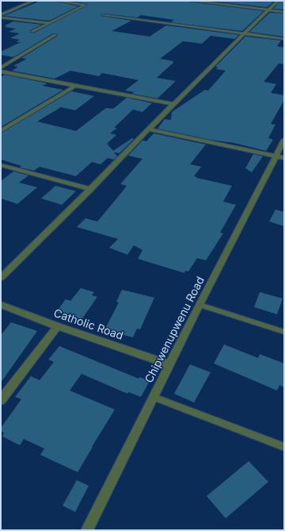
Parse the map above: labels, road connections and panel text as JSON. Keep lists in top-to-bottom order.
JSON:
{
  "streets": {
    "street": ["Catholic Road", "Chipwenupwenu Road"]
  },
  "crossings": [
    ["Catholic Road", "Chipwenupwenu Road"]
  ]
}
